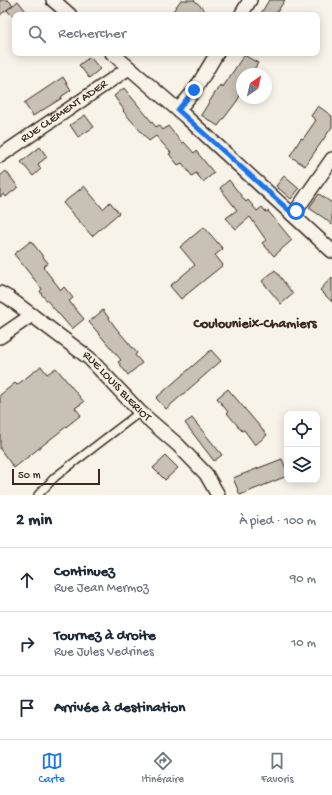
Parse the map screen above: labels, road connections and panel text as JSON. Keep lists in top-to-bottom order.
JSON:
{
  "streets": {
    "street": ["RUE CLÉMENT ADER", "RUE LOUIS BLERIOT"]
  },
  "districts": ["Coulounieix-Chamiers"],
  "scale_bar": "50 m",
  "north": "top right",
  "page": {
    "search": "Rechercher",
    "scale": "50 m",
    "heading": ["2 min", "À pied · 100 m"],
    "list": [
      ["Continuez", "Rue Jean Mermoz", "90 m"],
      ["Tournez à droite", "Rue Jules Vedrines", "10 m"],
      "Arrivée à destination"
    ],
    "nav": ["Carte", "Itinéraire", "Favoris"]
  }
}
